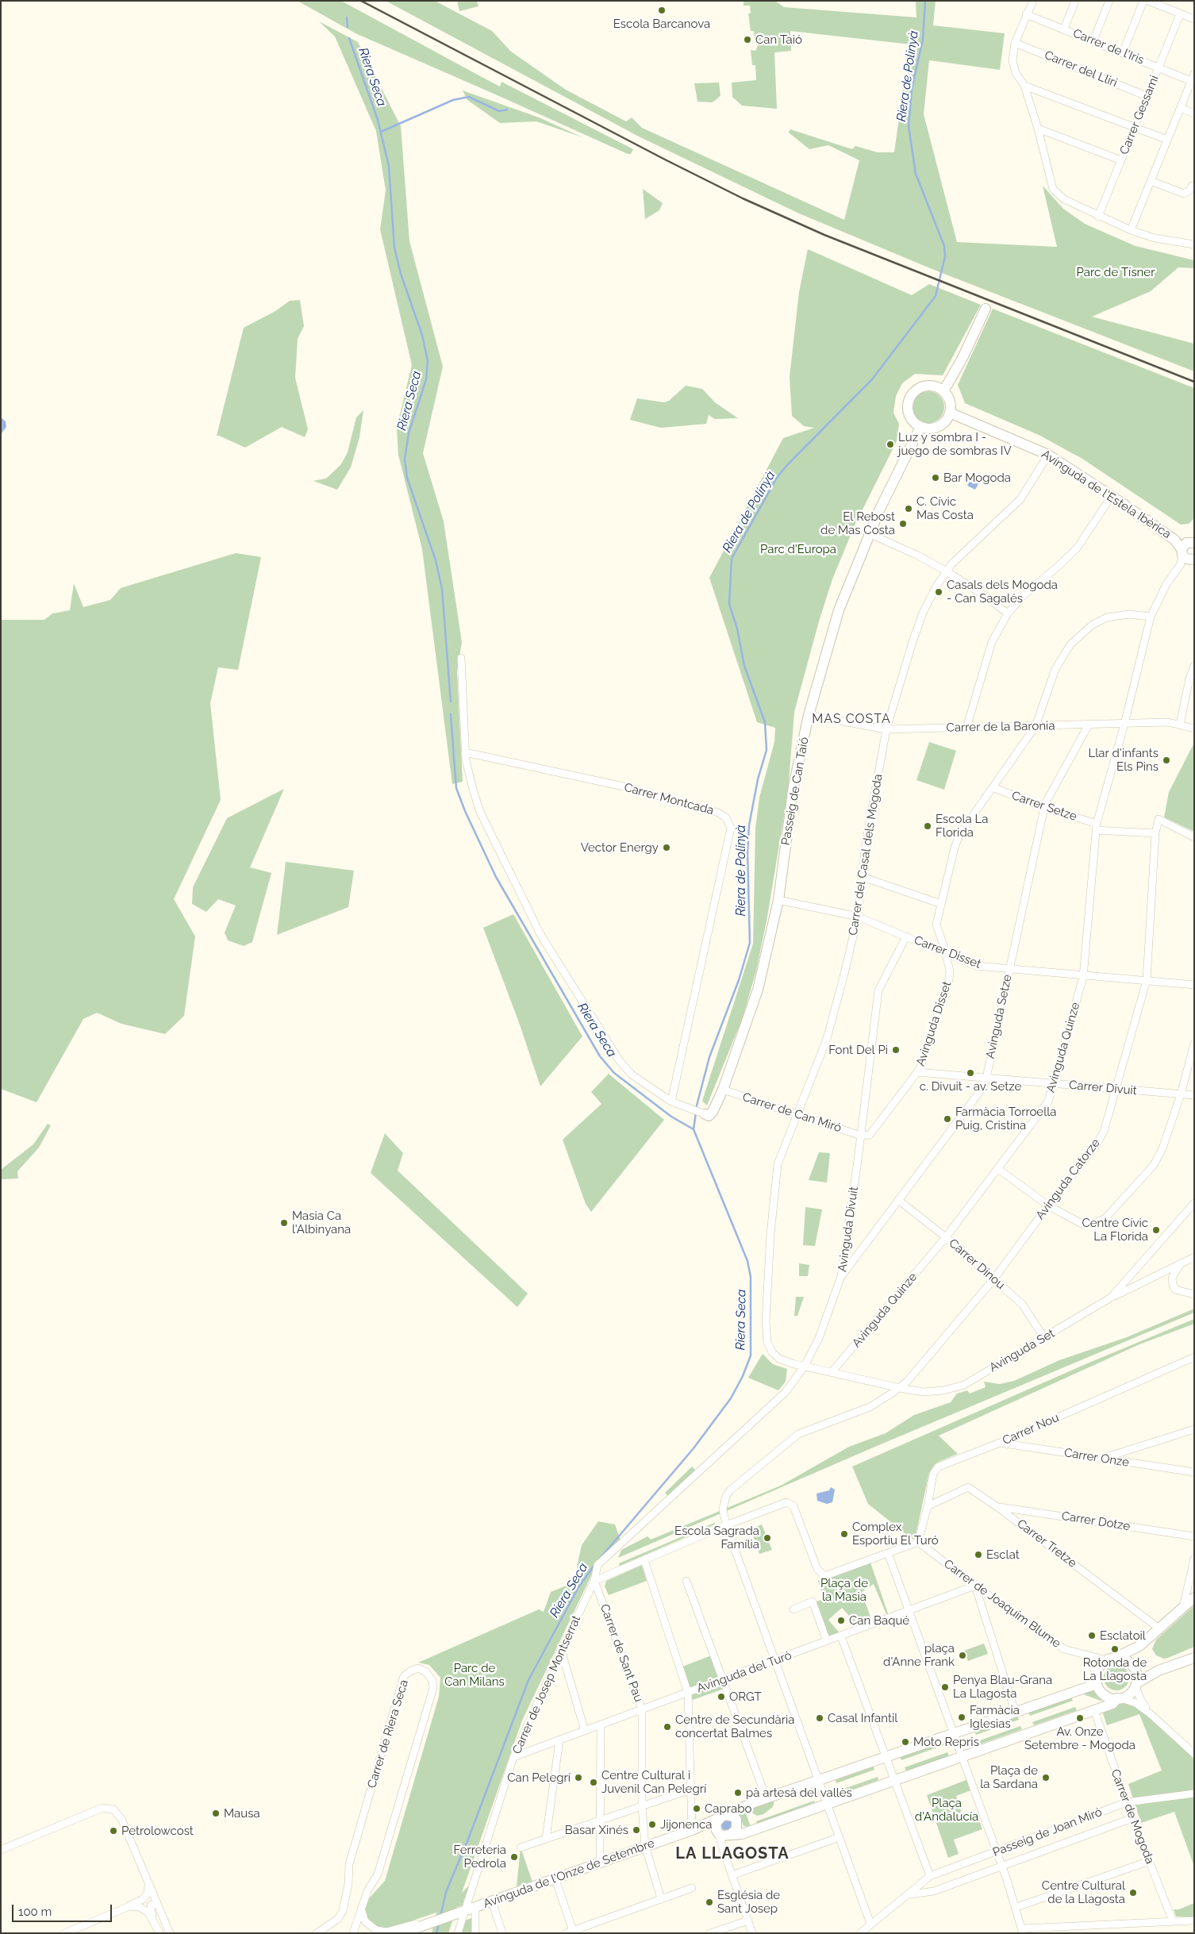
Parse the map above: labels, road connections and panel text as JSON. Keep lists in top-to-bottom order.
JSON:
{
  "streets": {
    "main road": ["Avinguda de l'Estela Ibèrica", "Passeig de Can Taió", "Avinguda de l'Onze de Setembre"],
    "street": [
      "Carrer de l'Iris",
      "Carrer del Lliri",
      "Carrer Gessami",
      "Carrer de la Baronia",
      "Carrer Montcada",
      "Carrer Setze",
      "Carrer del Casal dels Mogoda",
      "Carrer Disset",
      "Avinguda Setze",
      "Avinguda Disset",
      "Avinguda Quinze",
      "Carrer Divuit",
      "Carrer de Can Miró",
      "Avinguda Catorze",
      "Avinguda Divuit",
      "Carrer Dinou",
      "Avinguda Set",
      "Carrer Nou",
      "Carrer Onze",
      "Carrer Dotze",
      "Carrer Tretze",
      "Carrer de Joaquim Blume",
      "Carrer de Sant Pau",
      "Avinguda del Turó",
      "Carrer de Josep Montserrat",
      "Carrer de Riera Seca",
      "Carrer de Mogoda",
      "Passeig de Joan Miró"
    ]
  },
  "crossings": [
    ["Carrer de l'Iris", "Carrer Gessami"],
    ["Carrer del Lliri", "Carrer Gessami"],
    ["Avinguda de l'Estela Ibèrica", "Passeig de Can Taió"],
    ["Avinguda de l'Estela Ibèrica", "Carrer del Casal dels Mogoda"],
    ["Avinguda de l'Estela Ibèrica", "Avinguda Quinze"],
    ["Carrer de la Baronia", "Passeig de Can Taió"],
    ["Carrer de la Baronia", "Carrer del Casal dels Mogoda"],
    ["Carrer de la Baronia", "Avinguda Setze"],
    ["Carrer de la Baronia", "Avinguda Disset"],
    ["Carrer de la Baronia", "Avinguda Quinze"],
    ["Passeig de Can Taió", "Carrer Disset"],
    ["Passeig de Can Taió", "Carrer de Can Miró"],
    ["Carrer Setze", "Avinguda Setze"],
    ["Carrer Setze", "Avinguda Disset"],
    ["Carrer Setze", "Avinguda Quinze"],
    ["Carrer Setze", "Avinguda Catorze"],
    ["Carrer del Casal dels Mogoda", "Carrer Disset"],
    ["Carrer del Casal dels Mogoda", "Carrer de Can Miró"],
    ["Carrer del Casal dels Mogoda", "Avinguda Divuit"],
    ["Carrer del Casal dels Mogoda", "Avinguda Set"],
    ["Carrer Disset", "Avinguda Setze"],
    ["Carrer Disset", "Avinguda Disset"],
    ["Carrer Disset", "Avinguda Quinze"],
    ["Carrer Disset", "Avinguda Catorze"],
    ["Carrer Disset", "Avinguda Divuit"],
    ["Avinguda Setze", "Carrer Divuit"],
    ["Avinguda Setze", "Avinguda Divuit"],
    ["Avinguda Setze", "Carrer Dinou"],
    ["Avinguda Disset", "Avinguda Quinze"],
    ["Avinguda Disset", "Carrer Divuit"],
    ["Avinguda Disset", "Carrer de Can Miró"],
    ["Avinguda Disset", "Avinguda Divuit"],
    ["Avinguda Quinze", "Carrer Divuit"],
    ["Avinguda Quinze", "Carrer Dinou"],
    ["Avinguda Quinze", "Avinguda Set"],
    ["Carrer Divuit", "Avinguda Catorze"],
    ["Carrer de Can Miró", "Avinguda Divuit"],
    ["Avinguda Catorze", "Carrer Dinou"],
    ["Avinguda Catorze", "Avinguda Set"],
    ["Avinguda Catorze", "Avinguda del Turó"],
    ["Avinguda Catorze", "Avinguda de l'Onze de Setembre"],
    ["Avinguda Divuit", "Avinguda Set"],
    ["Avinguda Divuit", "Carrer de Josep Montserrat"],
    ["Carrer Dinou", "Avinguda Set"],
    ["Carrer Nou", "Carrer Onze"],
    ["Carrer Nou", "Carrer Tretze"],
    ["Carrer Nou", "Carrer de Joaquim Blume"],
    ["Carrer Dotze", "Carrer Tretze"],
    ["Carrer de Joaquim Blume", "Avinguda del Turó"],
    ["Carrer de Joaquim Blume", "Avinguda de l'Onze de Setembre"],
    ["Carrer de Sant Pau", "Avinguda del Turó"],
    ["Carrer de Sant Pau", "Carrer de Josep Montserrat"],
    ["Carrer de Sant Pau", "Avinguda de l'Onze de Setembre"],
    ["Avinguda del Turó", "Carrer de Josep Montserrat"],
    ["Carrer de Josep Montserrat", "Avinguda de l'Onze de Setembre"],
    ["Carrer de Mogoda", "Passeig de Joan Miró"]
  ],
  "districts": ["MAS COSTA", "LA LLAGOSTA"],
  "water": ["Riera de Polinyà", "Riera Seca"],
  "parks": [
    "Parc de Tísner",
    "Parc d'Europa",
    "Plaça de la Masia",
    "Parc de Can Milans",
    "Plaça d'Andalucía"
  ],
  "places": [
    "Escola Barcanova",
    "Can Taió",
    "Luz y sombra I - juego de sombras IV",
    "Bar Mogoda",
    "C. Cívic Mas Costa",
    "El Rebost de Mas Costa",
    "Casals dels Mogoda - Can Sagalés",
    "Llar d'infants Els Pins",
    "Escola La Florida",
    "Vector Energy",
    "Font Del Pi",
    "c. Divuit - av. Setze",
    "Farmàcia Torroella Puig, Cristina",
    "Masia Ca l'Albinyana",
    "Centre Cívic La Florida",
    "Complex Esportiu El Turó",
    "Escola Sagrada Família",
    "Esclat",
    "Can Baqué",
    "Esclatoil",
    "Rotonda de La Llagosta",
    "plaça d'Anne Frank",
    "Penya Blau-Grana La Llagosta",
    "ORGT",
    "Farmàcia Iglesias",
    "Casal Infantil",
    "Av. Onze Setembre - Mogoda",
    "Centre de Secundària concertat Balmes",
    "Moto Repris",
    "Can Pelegrí",
    "Plaça de la Sardana",
    "Centre Cultural i Juvenil Can Pelegrí",
    "pà artesà del vallès",
    "Caprabo",
    "Mausa",
    "Jijonenca",
    "Basar Xinés",
    "Petrolowcost",
    "Ferreteria Pedrola",
    "Centre Cultural de la Llagosta",
    "Església de Sant Josep"
  ],
  "scale_bar": "100 m"
}
